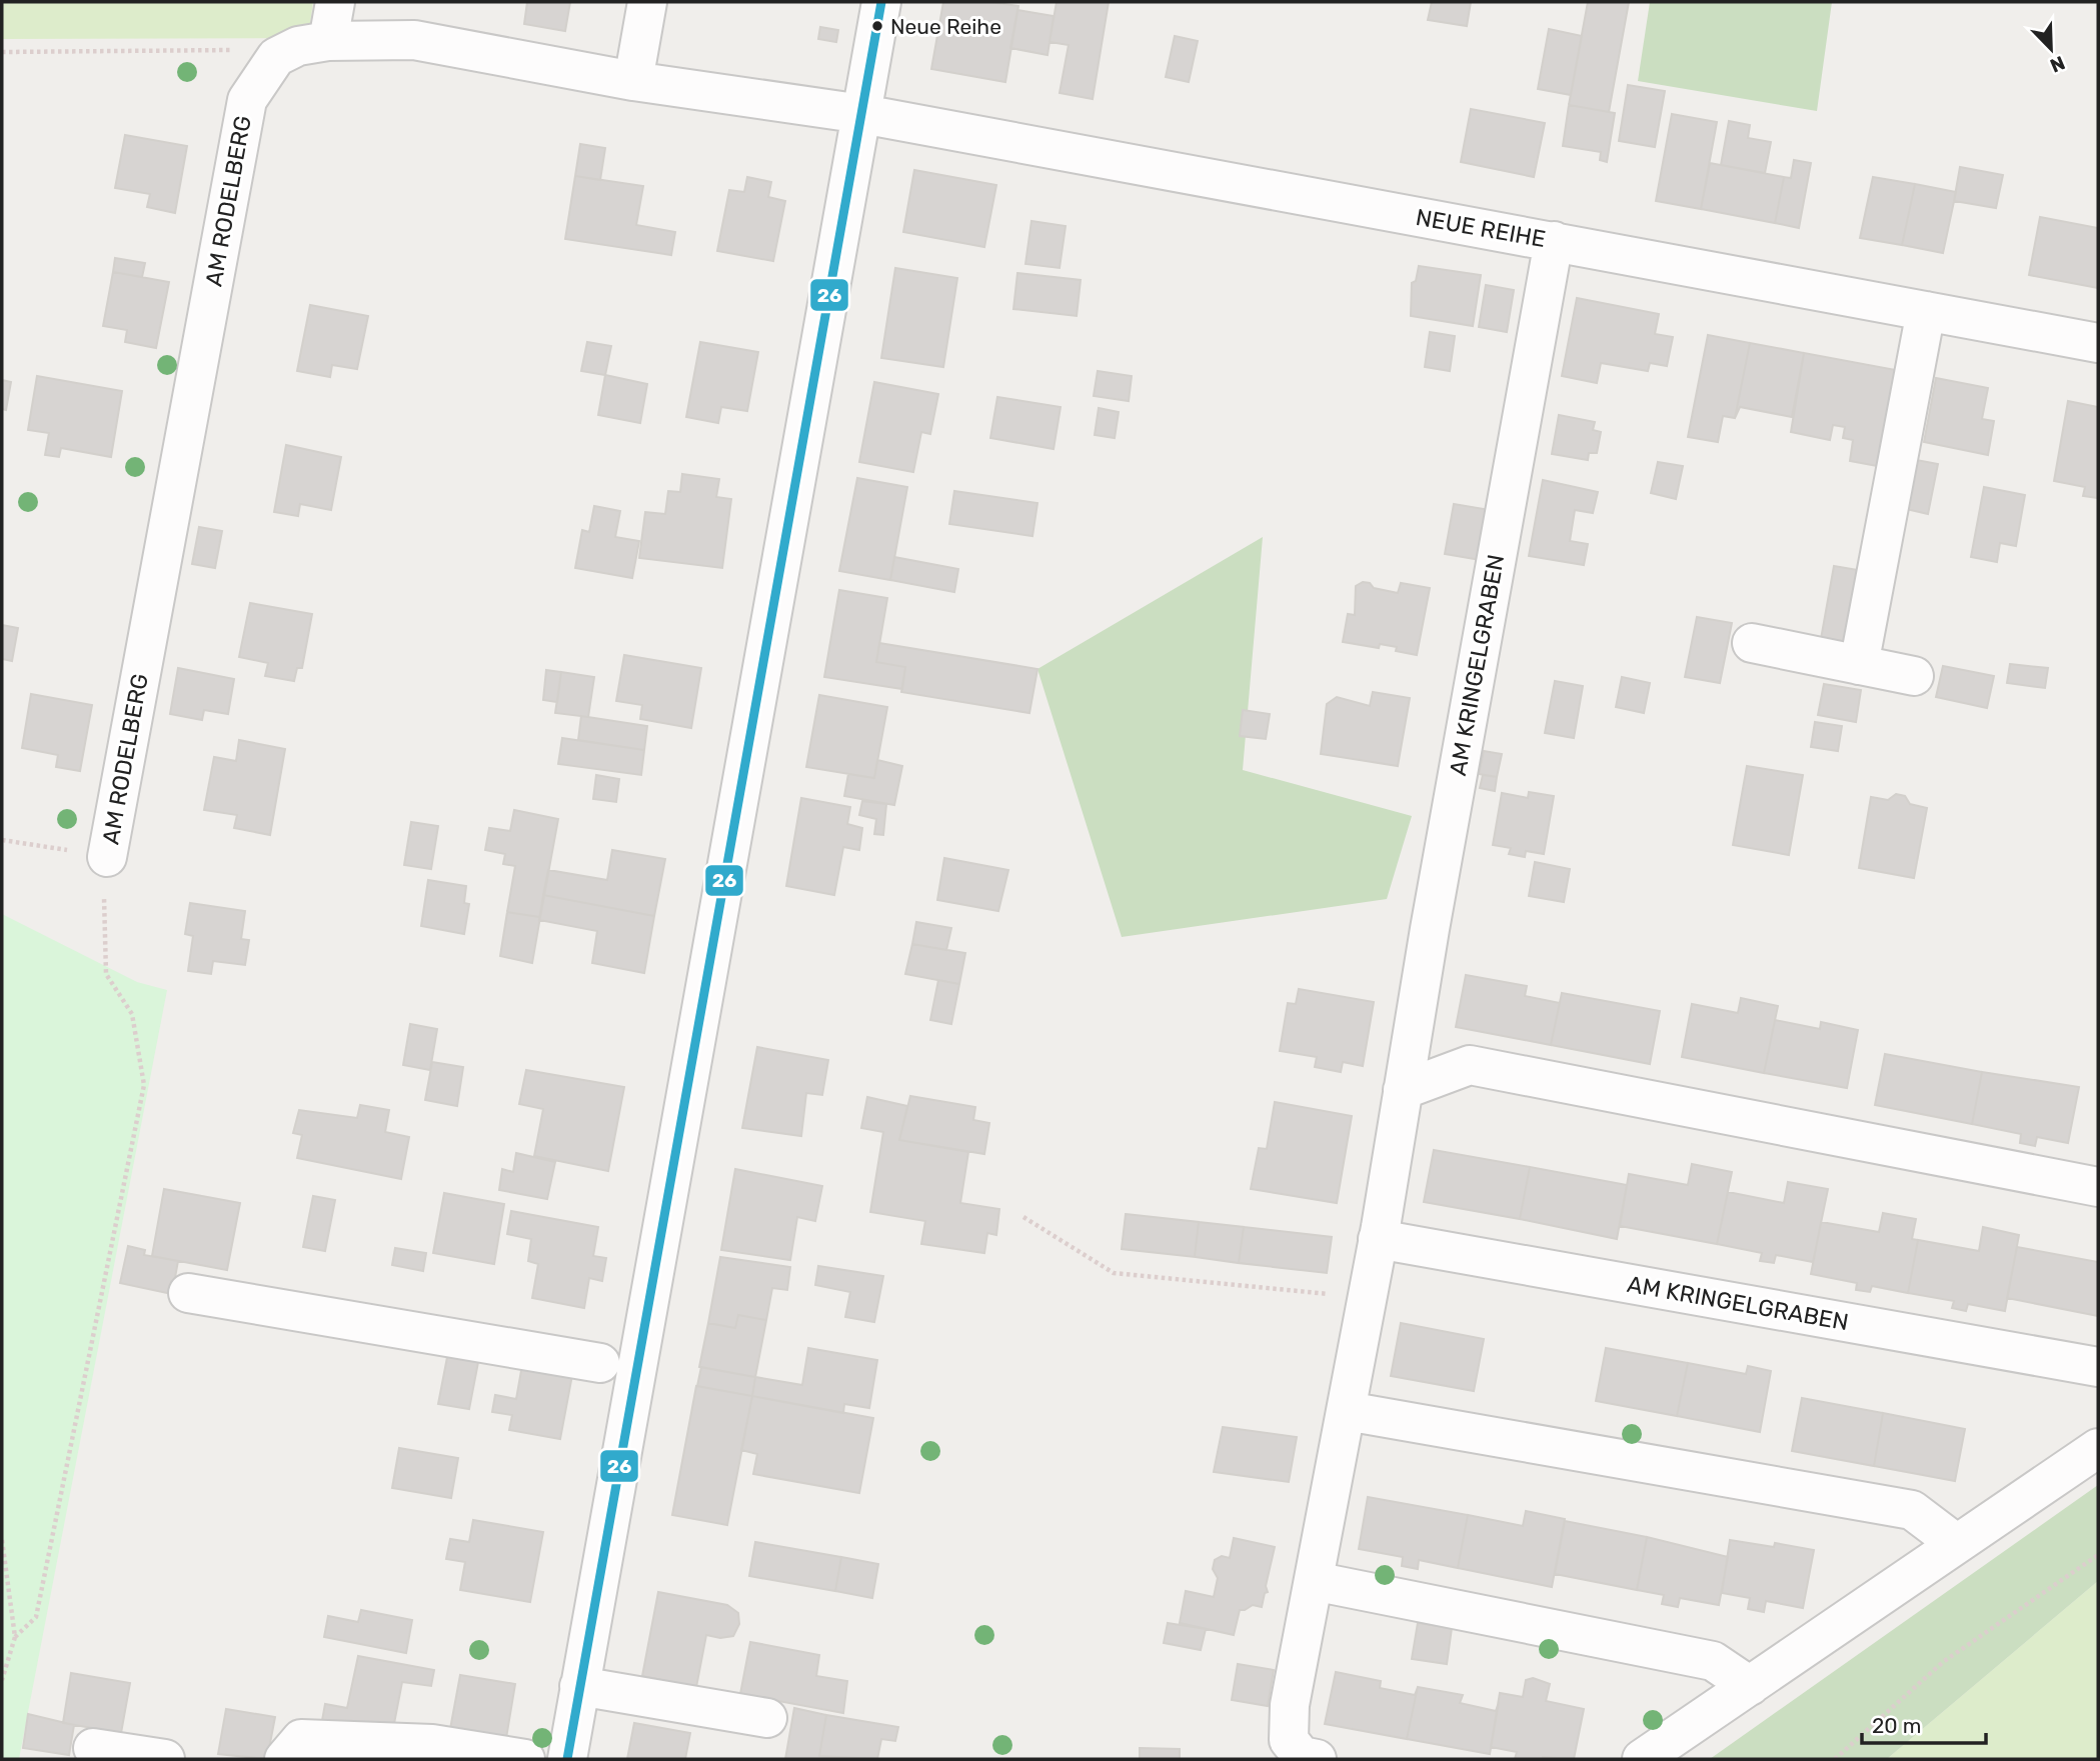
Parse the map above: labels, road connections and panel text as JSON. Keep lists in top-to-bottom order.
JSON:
{
  "streets": {
    "street": ["AM RODELBERG", "NEUE REIHE", "AM KRINGELGRABEN"]
  },
  "crossings": [
    ["NEUE REIHE", "AM KRINGELGRABEN"]
  ],
  "places": ["Neue Reihe"],
  "lines": ["transit line 26"],
  "scale_bar": "20 m",
  "north": "bottom right"
}
